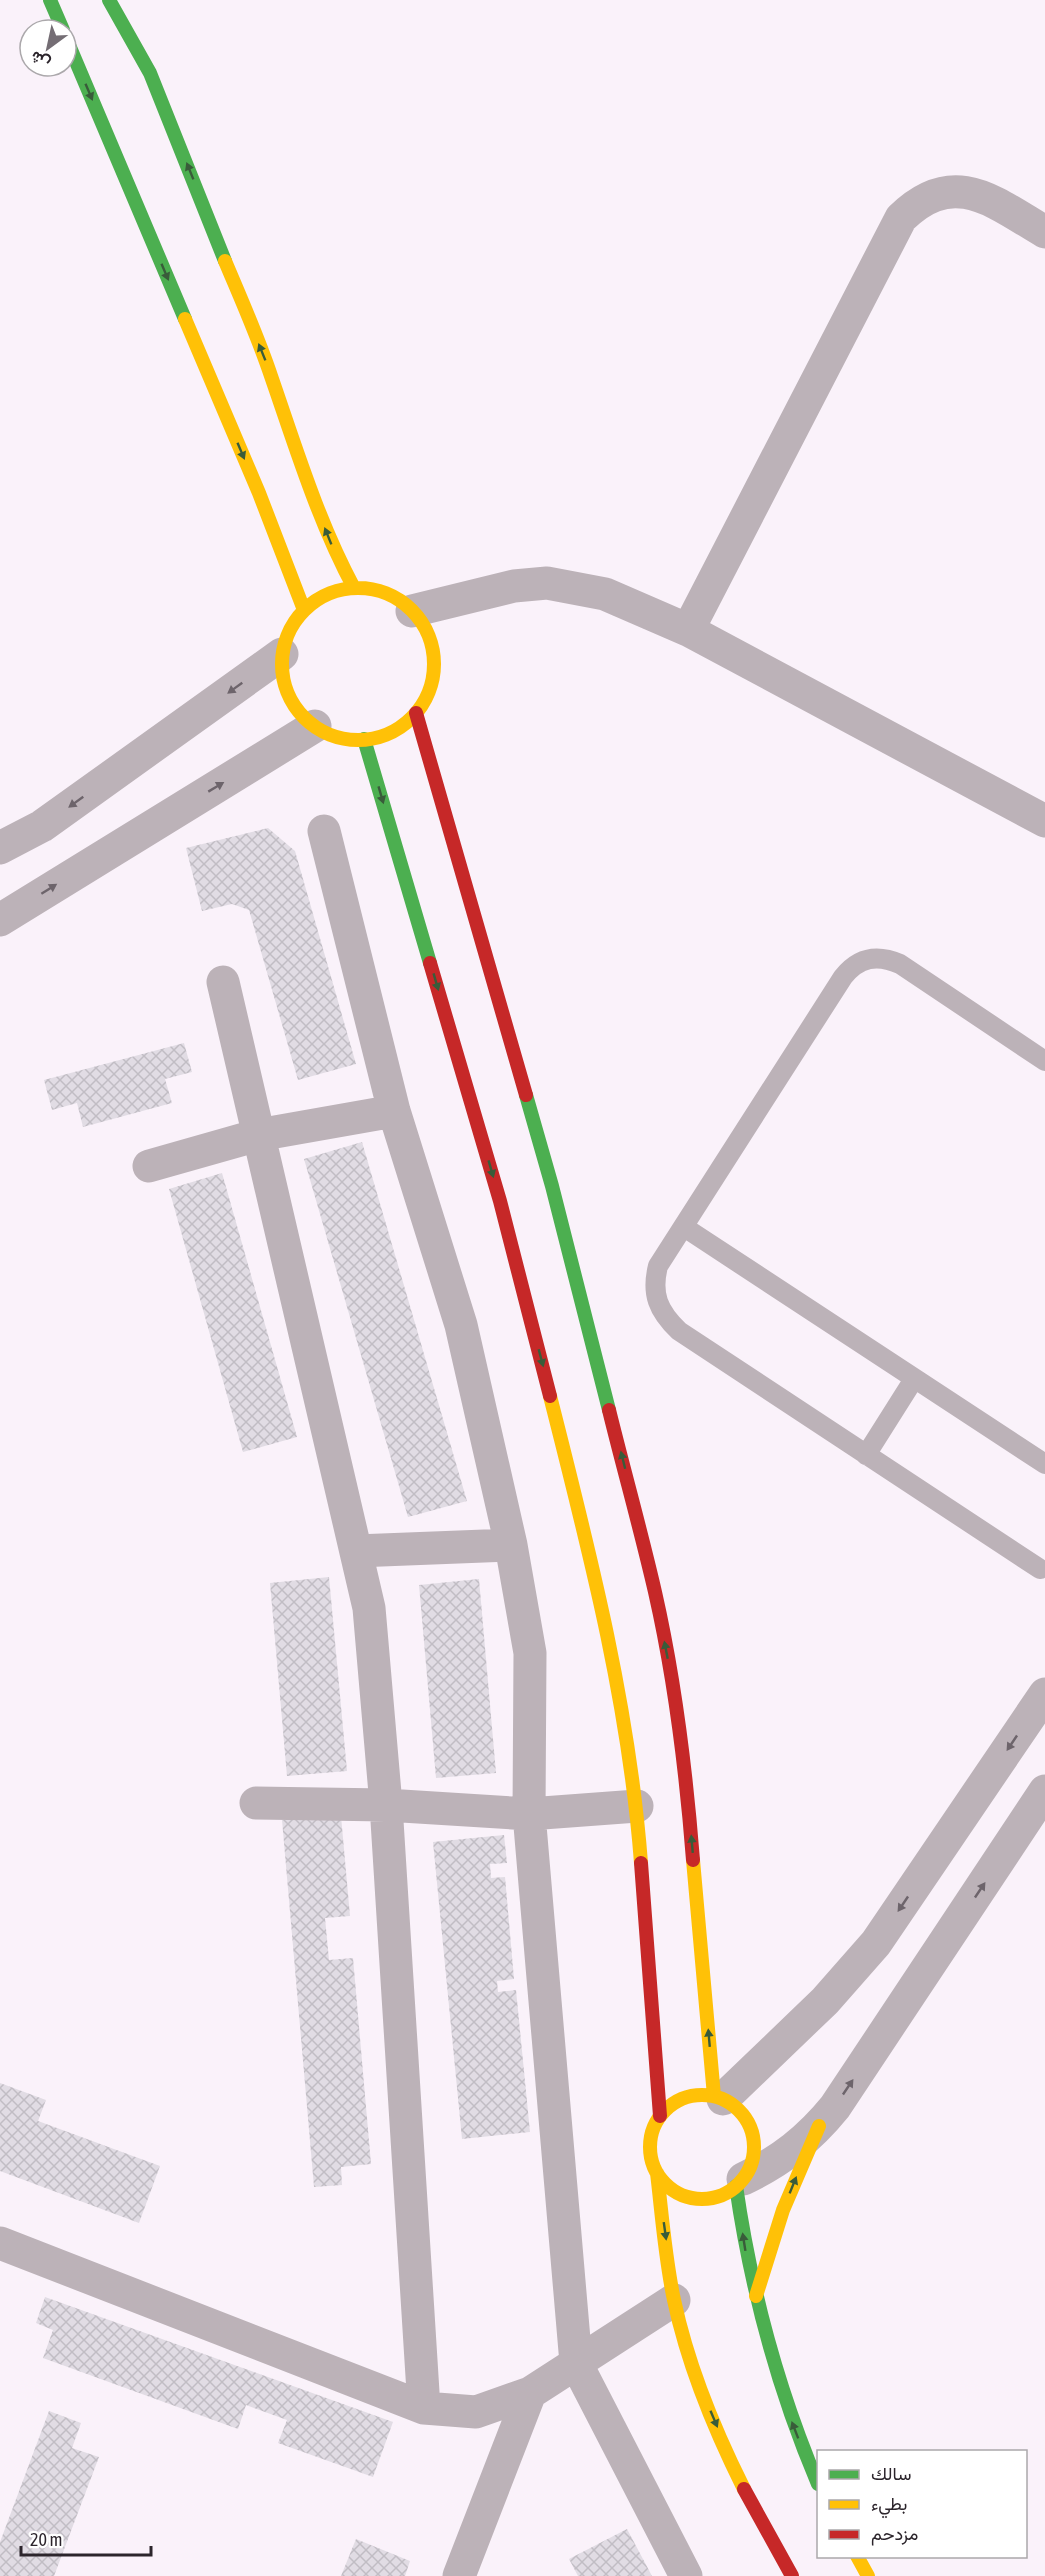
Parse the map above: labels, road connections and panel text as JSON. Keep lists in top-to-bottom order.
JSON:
{
  "legend": ["سالك", "بطيء", "مزدحم"],
  "scale_bar": "20 m",
  "north": "bottom left"
}
